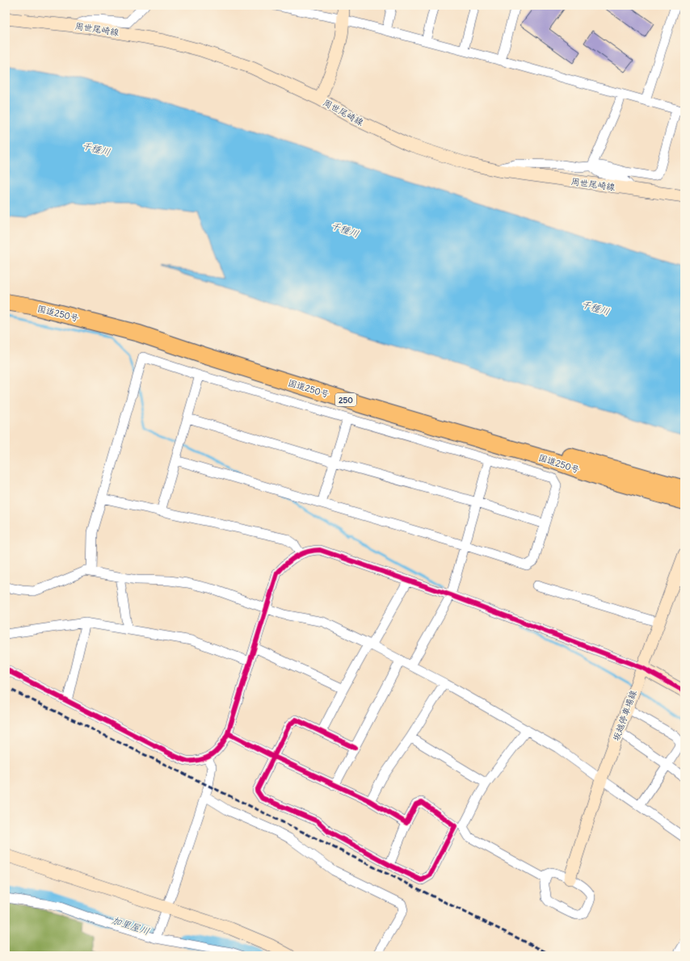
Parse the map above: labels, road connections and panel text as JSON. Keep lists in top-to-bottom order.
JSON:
{
  "streets": {
    "highway": ["国道250号", "250"],
    "main road": ["周世尾崎線", "坂越停車場線"]
  },
  "water": ["千種川", "加里屋川"]
}
